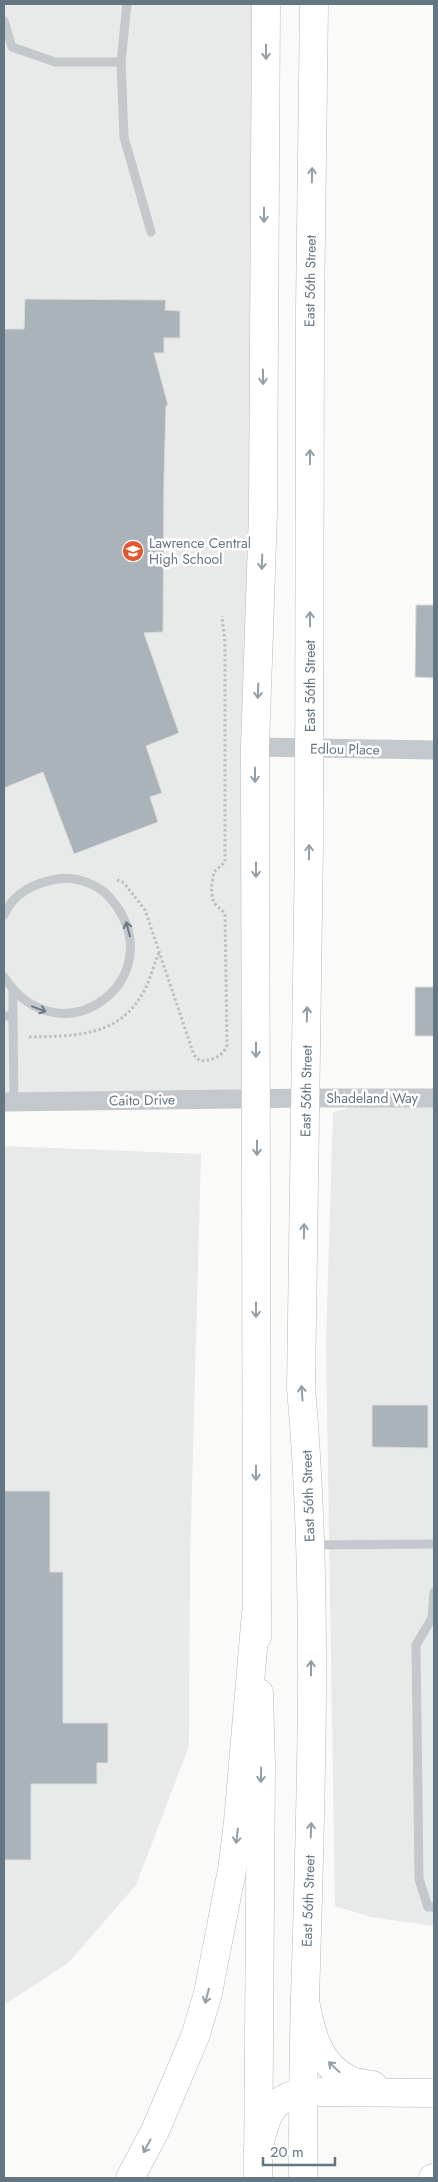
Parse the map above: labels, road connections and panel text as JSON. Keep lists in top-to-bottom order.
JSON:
{
  "streets": {
    "main road": ["East 56th Street"],
    "street": ["Edlou Place", "Shadeland Way", "Caito Drive"]
  },
  "crossings": [
    ["East 56th Street", "Edlou Place"],
    ["East 56th Street", "Shadeland Way"],
    ["East 56th Street", "Caito Drive"],
    ["Shadeland Way", "Caito Drive"]
  ],
  "places": {
    "school or university": ["Lawrence Central High School"]
  },
  "scale_bar": "20 m"
}
